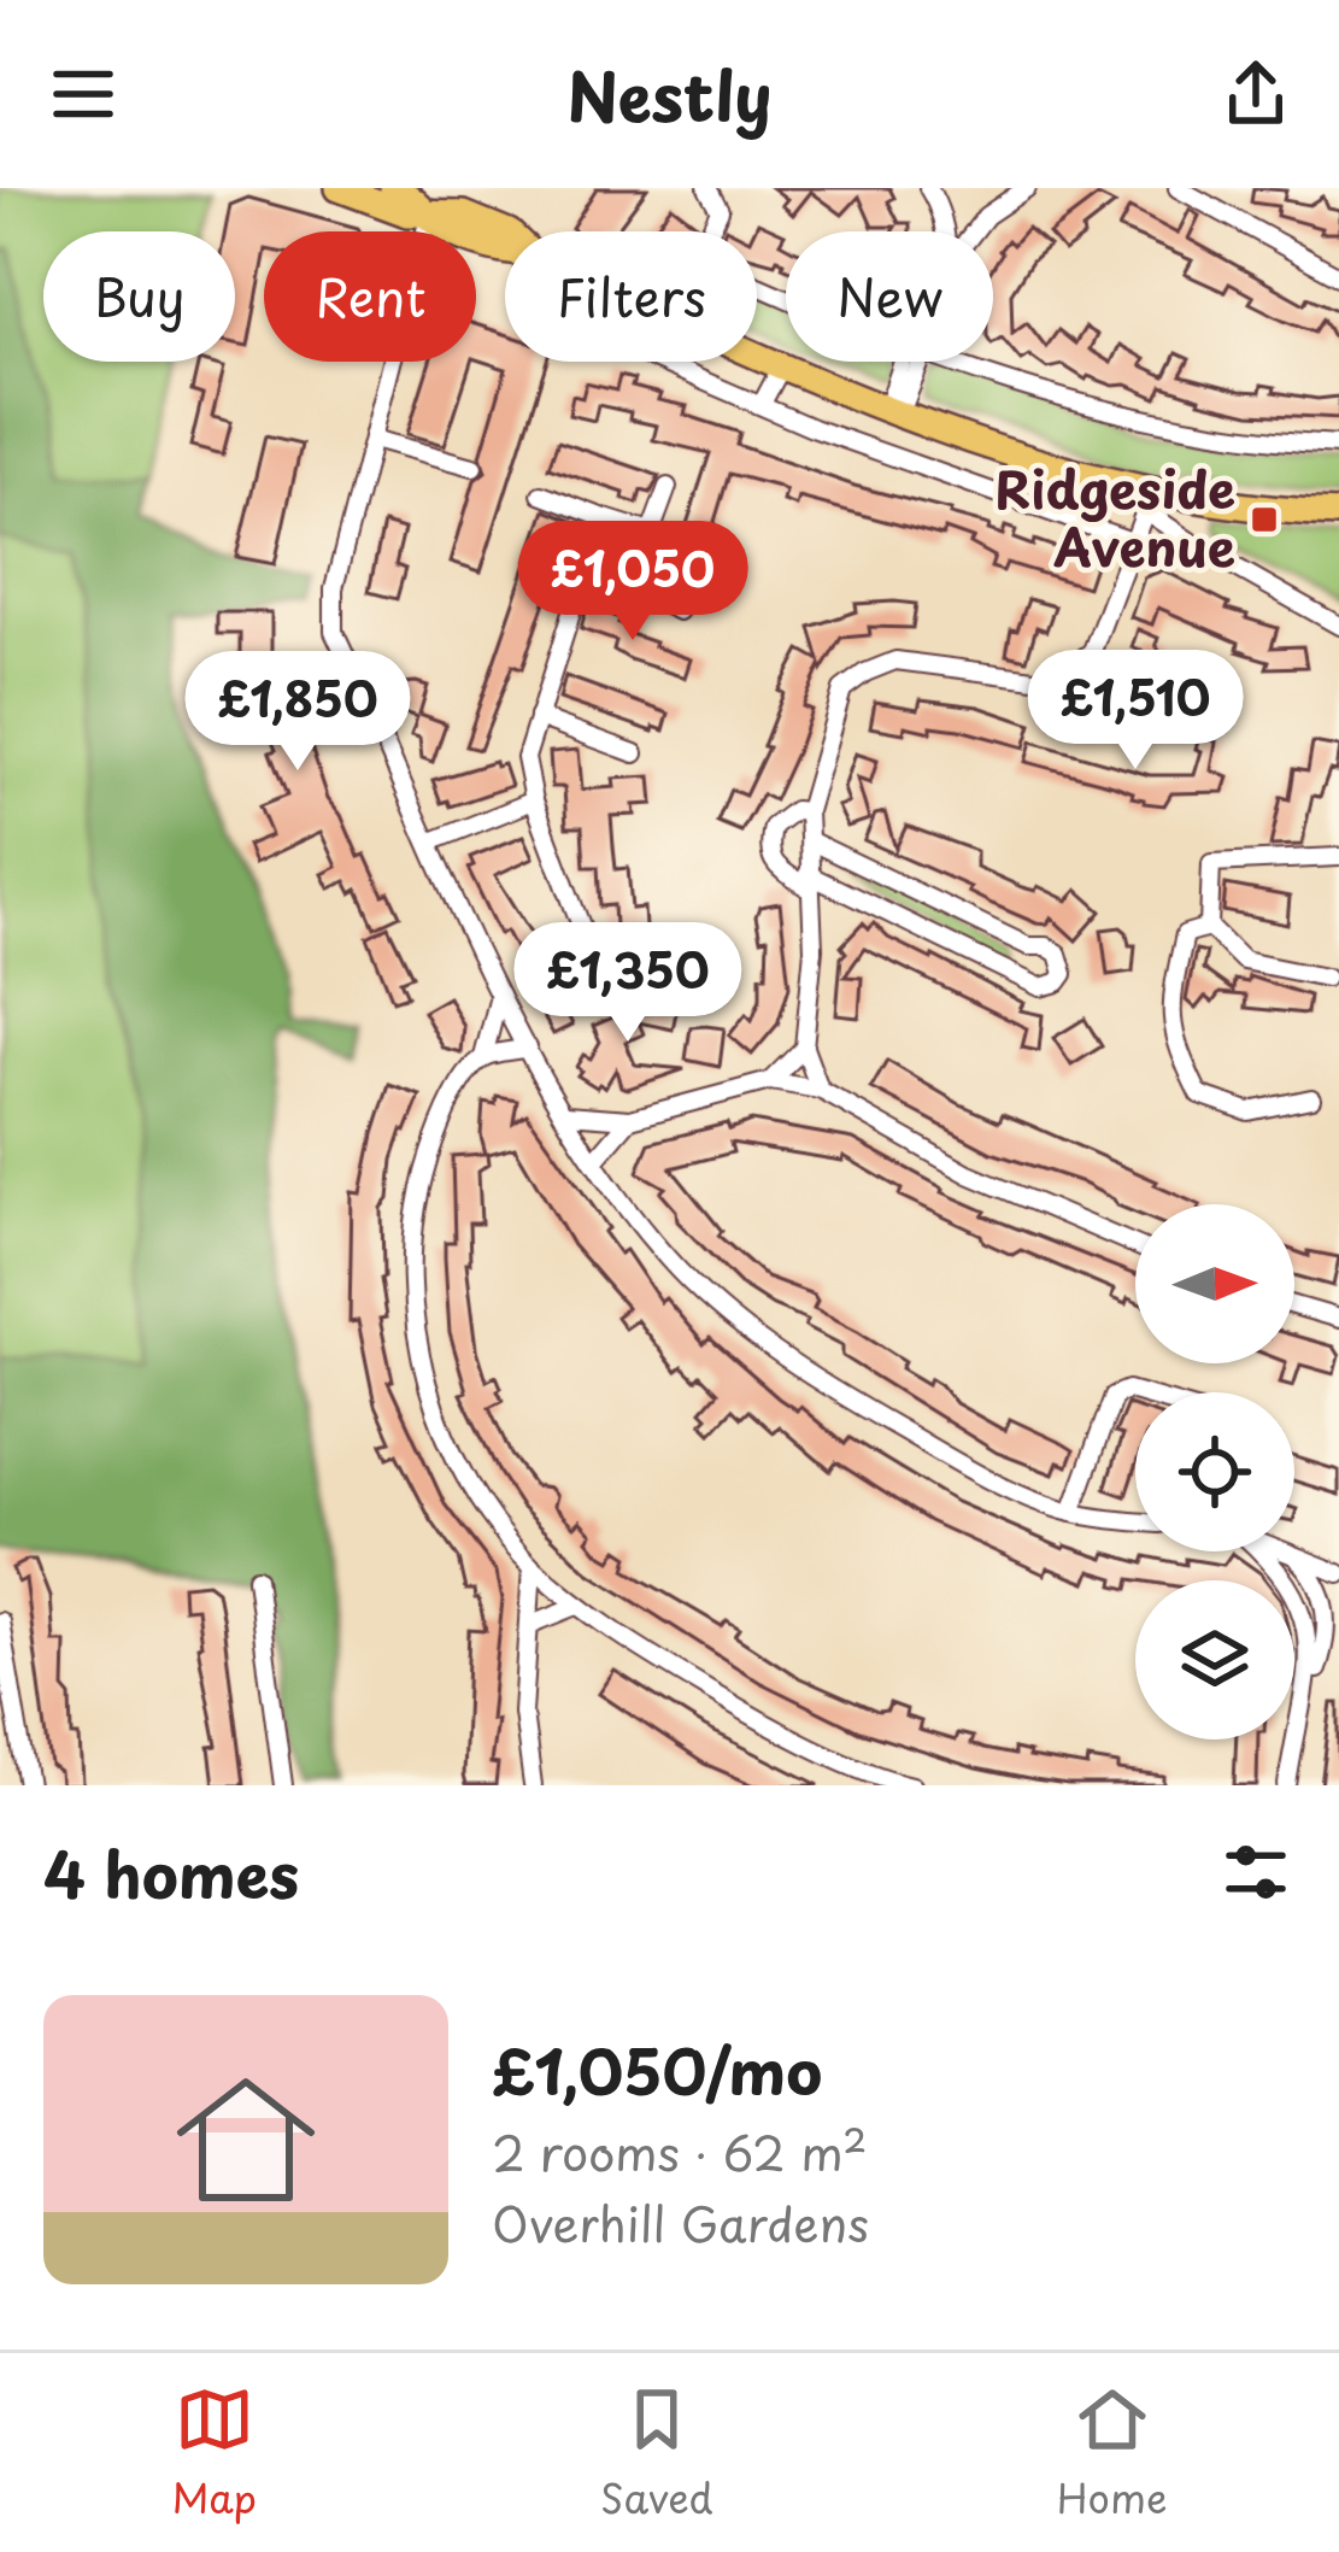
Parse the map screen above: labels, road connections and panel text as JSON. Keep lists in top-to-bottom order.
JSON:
{
  "places": {
    "transit": ["Ridgeside Avenue"]
  },
  "north": "right",
  "page": {
    "header": "Nestly",
    "chip": [
      "Buy",
      "Rent",
      "Filters",
      "New"
    ],
    "price": [
      "£1,050",
      "£1,510",
      "£1,850",
      "£1,350"
    ],
    "heading": "4 homes",
    "list": [
      {
        "name": "£1,050/mo",
        "note": "2 rooms · 62 m² · Overhill Gardens"
      }
    ],
    "tabs": ["Map", "Saved", "Home"]
  }
}
